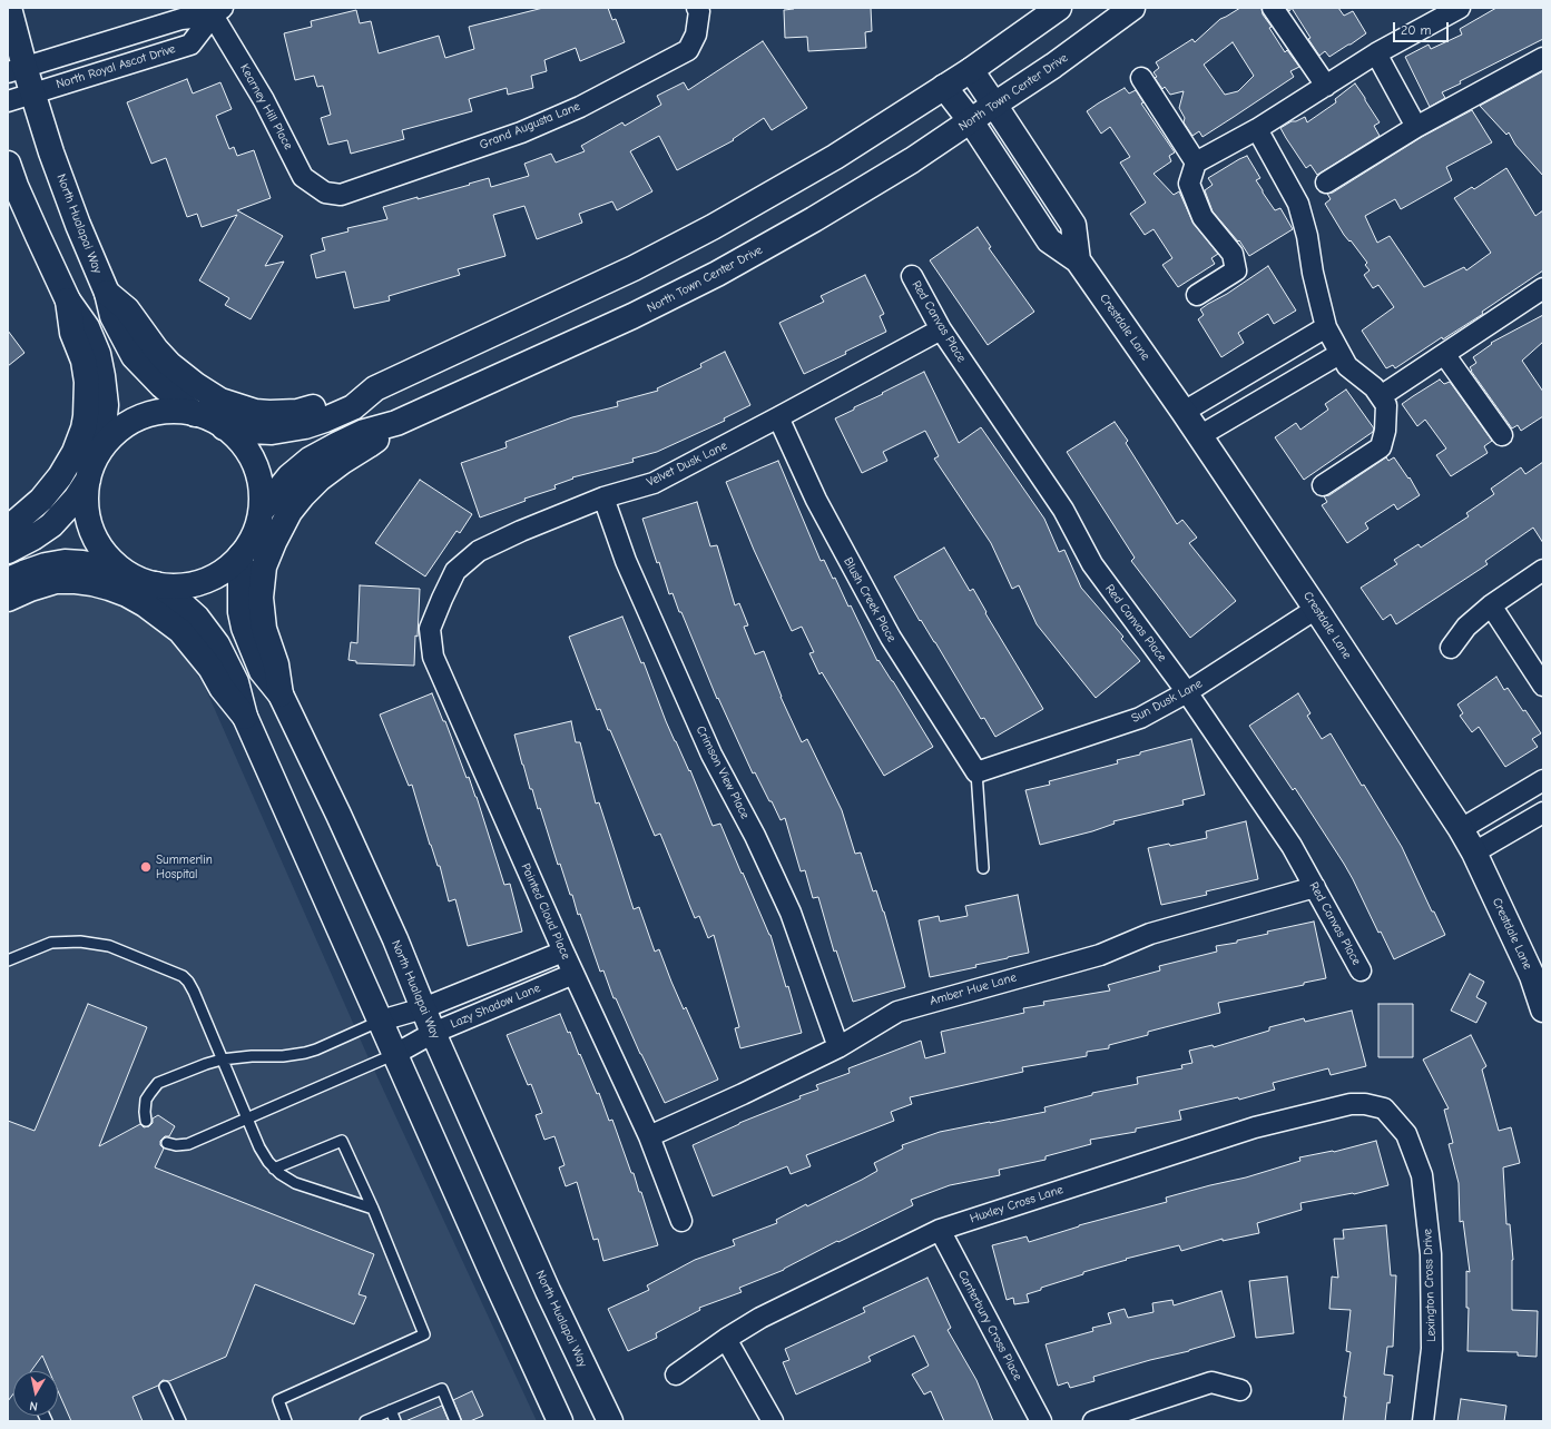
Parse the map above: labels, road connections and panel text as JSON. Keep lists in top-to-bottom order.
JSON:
{
  "streets": {
    "main road": ["North Town Center Drive", "North Hualapai Way", "Crestdale Lane"],
    "street": [
      "North Royal Ascot Drive",
      "Kearney Hill Place",
      "Grand Augusta Lane",
      "Red Canvas Place",
      "Velvet Dusk Lane",
      "Blush Creek Place",
      "Sun Dusk Lane",
      "Crimson View Place",
      "Painted Cloud Place",
      "Amber Hue Lane",
      "Lazy Shadow Lane",
      "Huxley Cross Lane",
      "Lexington Cross Drive",
      "Canterbury Cross Place"
    ]
  },
  "crossings": [
    ["North Royal Ascot Drive", "Kearney Hill Place"],
    ["North Royal Ascot Drive", "North Hualapai Way"],
    ["North Town Center Drive", "Crestdale Lane"],
    ["Kearney Hill Place", "Grand Augusta Lane"],
    ["North Hualapai Way", "Lazy Shadow Lane"],
    ["Red Canvas Place", "Velvet Dusk Lane"],
    ["Red Canvas Place", "Sun Dusk Lane"],
    ["Red Canvas Place", "Amber Hue Lane"],
    ["Crestdale Lane", "Sun Dusk Lane"],
    ["Velvet Dusk Lane", "Blush Creek Place"],
    ["Velvet Dusk Lane", "Crimson View Place"],
    ["Velvet Dusk Lane", "Painted Cloud Place"],
    ["Blush Creek Place", "Sun Dusk Lane"],
    ["Crimson View Place", "Amber Hue Lane"],
    ["Painted Cloud Place", "Amber Hue Lane"],
    ["Painted Cloud Place", "Lazy Shadow Lane"],
    ["Huxley Cross Lane", "Lexington Cross Drive"],
    ["Huxley Cross Lane", "Canterbury Cross Place"]
  ],
  "places": ["Summerlin Hospital"],
  "scale_bar": "20 m",
  "north": "bottom"
}
